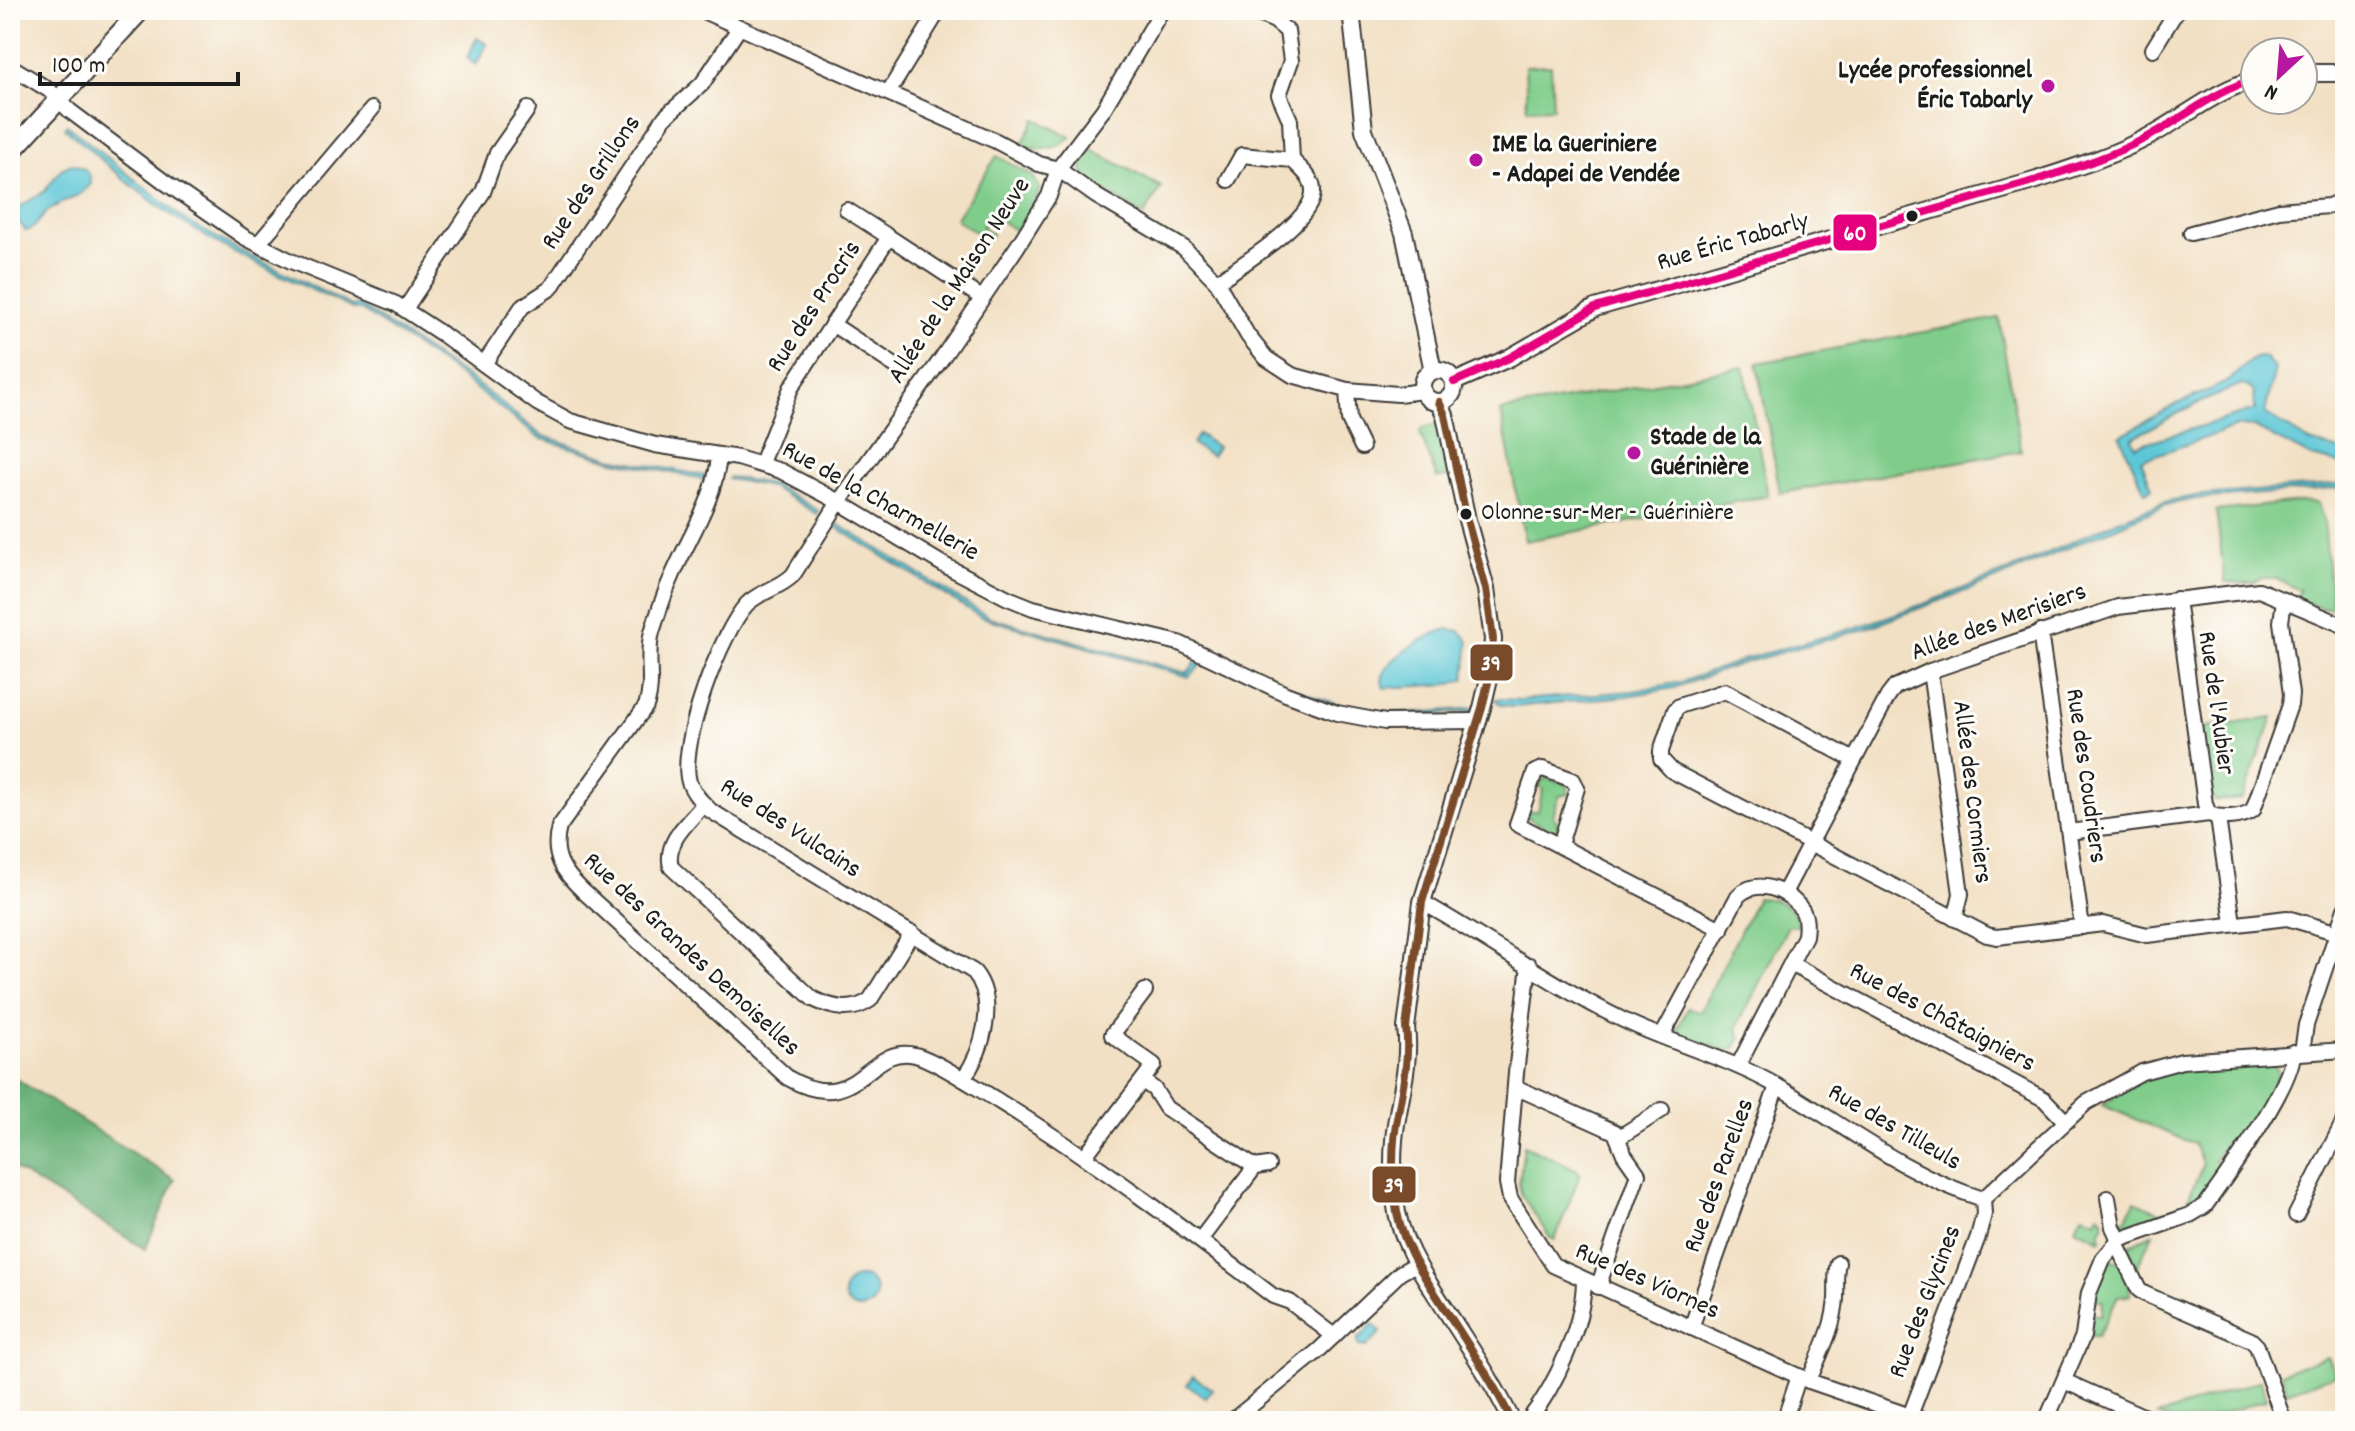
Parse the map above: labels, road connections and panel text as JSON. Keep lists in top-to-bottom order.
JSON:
{
  "streets": {
    "street": [
      "Rue des Grillons",
      "Rue Éric Tabarly",
      "Allée de la Maison Neuve",
      "Rue des Procris",
      "Rue de la Charmellerie",
      "Allée des Merisiers",
      "Rue de l'Aubier",
      "Rue des Coudriers",
      "Allée des Cormiers",
      "Rue des Vulcains",
      "Rue des Grandes Demoiselles",
      "Rue des Châtaigniers",
      "Rue des Tilleuls",
      "Rue des Parelles",
      "Rue des Viornes",
      "Rue des Glycines"
    ]
  },
  "crossings": [
    ["Rue des Grillons", "Allée de la Maison Neuve"],
    ["Rue des Grillons", "Rue de la Charmellerie"],
    ["Allée de la Maison Neuve", "Rue des Procris"],
    ["Allée de la Maison Neuve", "Rue de la Charmellerie"],
    ["Allée de la Maison Neuve", "Rue des Vulcains"],
    ["Rue des Procris", "Rue de la Charmellerie"],
    ["Rue de la Charmellerie", "Rue des Vulcains"],
    ["Rue de la Charmellerie", "Rue des Grandes Demoiselles"],
    ["Allée des Merisiers", "Rue de l'Aubier"],
    ["Allée des Merisiers", "Rue des Coudriers"],
    ["Allée des Merisiers", "Allée des Cormiers"],
    ["Rue des Vulcains", "Rue des Grandes Demoiselles"],
    ["Rue des Châtaigniers", "Rue des Tilleuls"],
    ["Rue des Tilleuls", "Rue des Parelles"],
    ["Rue des Tilleuls", "Rue des Viornes"],
    ["Rue des Tilleuls", "Rue des Glycines"],
    ["Rue des Parelles", "Rue des Viornes"],
    ["Rue des Viornes", "Rue des Glycines"]
  ],
  "places": [
    "Lycée professionnel Éric Tabarly",
    "IME la Gueriniere - Adapei de Vendée",
    "Stade de la Guérinière",
    "Olonne-sur-Mer - Guérinière"
  ],
  "lines": ["transit line 60", "transit line 39"],
  "scale_bar": "100 m",
  "north": "bottom left"
}
